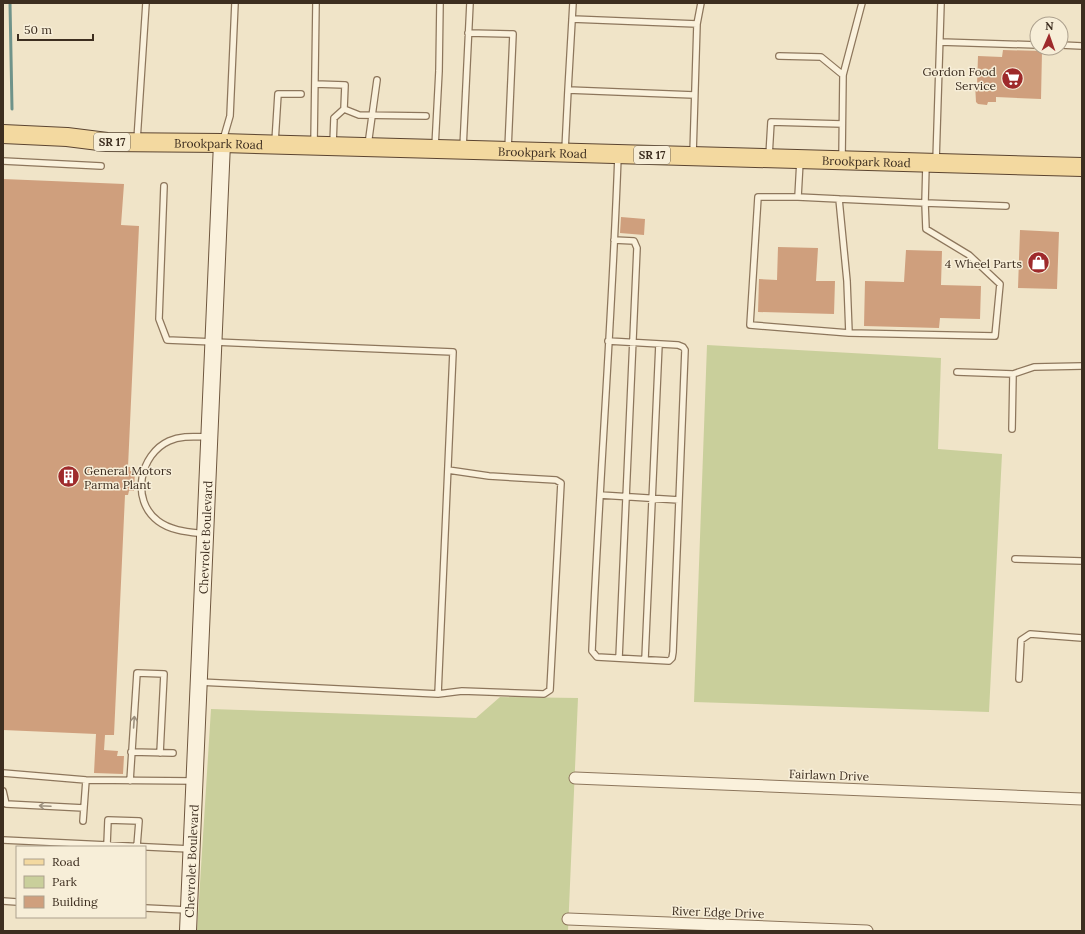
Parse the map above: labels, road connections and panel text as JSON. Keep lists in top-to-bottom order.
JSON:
{
  "streets": {
    "main road": ["SR 17", "Brookpark Road", "Chevrolet Boulevard"],
    "street": ["Fairlawn Drive", "River Edge Drive"]
  },
  "crossings": [
    ["Brookpark Road", "Chevrolet Boulevard"]
  ],
  "places": {
    "supermarket": ["Gordon Food Service"],
    "shop": ["4 Wheel Parts"],
    "building": ["General Motors Parma Plant"]
  },
  "legend": ["Road", "Park", "Building"],
  "scale_bar": "50 m",
  "north": "top"
}
